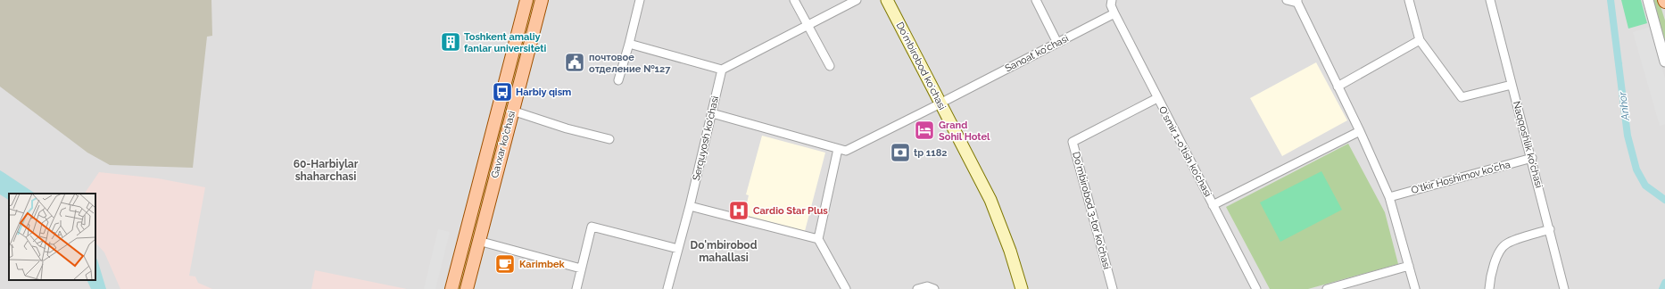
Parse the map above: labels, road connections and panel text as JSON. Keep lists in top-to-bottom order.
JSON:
{
  "streets": {
    "main road": ["Doʻmbirobod koʻchasi", "Gavxar ko'chasi"],
    "street": [
      "Sanoat ko'chasi",
      "Serquyosh ko'chasi",
      "Naqqoshlik ko'chasi",
      "O'smir 1-o'tish ko'chasi",
      "O'tkir Hoshimov ko'cha",
      "Do'mbirobod 3-tor ko'chasi"
    ]
  },
  "crossings": [
    ["Sanoat ko'chasi", "Doʻmbirobod koʻchasi"],
    ["Sanoat ko'chasi", "O'smir 1-o'tish ko'chasi"],
    ["Naqqoshlik ko'chasi", "O'tkir Hoshimov ko'cha"],
    ["O'smir 1-o'tish ko'chasi", "Do'mbirobod 3-tor ko'chasi"]
  ],
  "districts": ["60-Harbiylar shaharchasi", "Do'mbirobod mahallasi"],
  "water": ["Anhor"],
  "places": {
    "building": ["Toshkent amaliy fanlar universiteti"],
    "public building": ["почтовое отделение №127"],
    "bus stop": ["Harbiy qism"],
    "hotel": ["Grand Sohil Hotel"],
    "bank": ["tp 1182"],
    "hospital": ["Cardio Star Plus"],
    "cafe": ["Karimbek"]
  }
}
